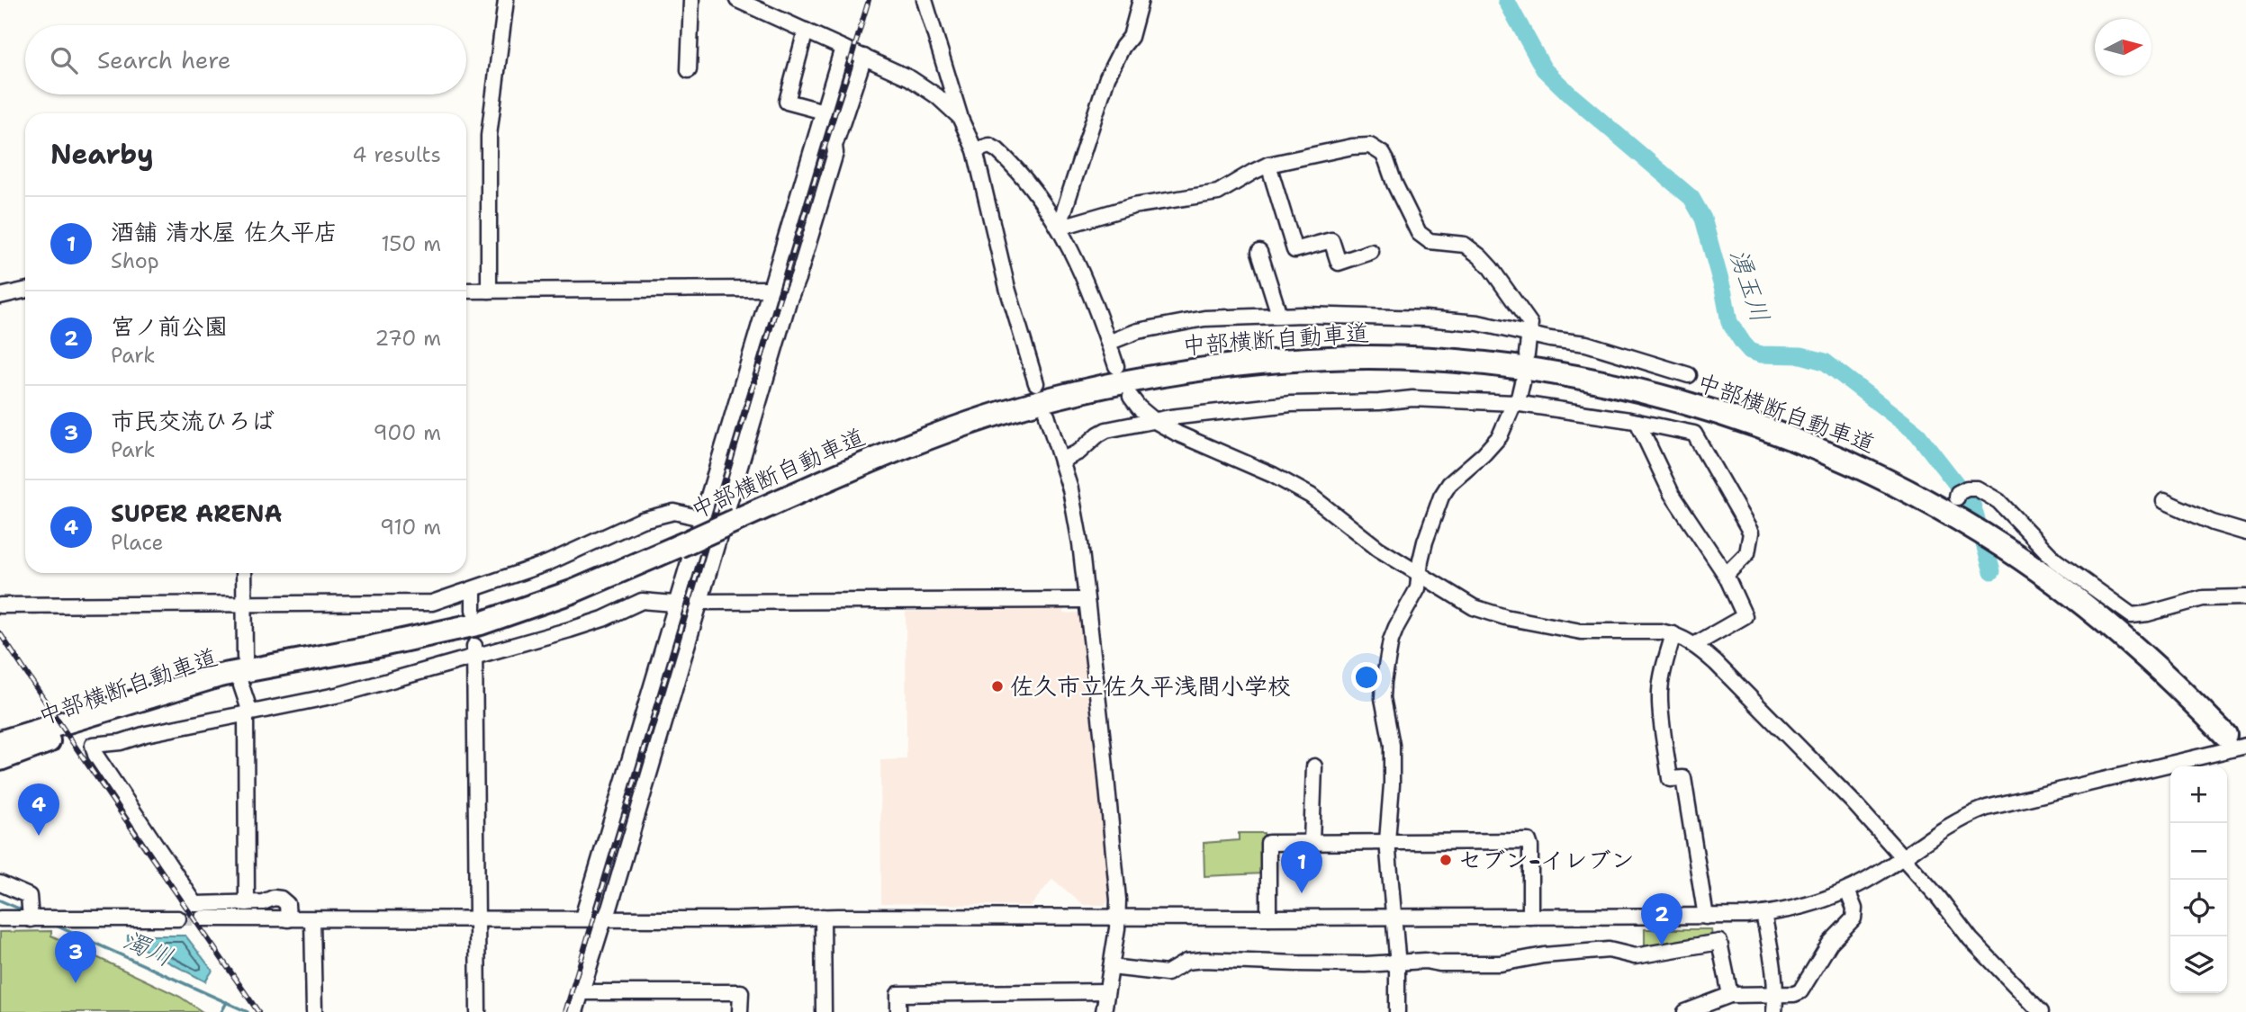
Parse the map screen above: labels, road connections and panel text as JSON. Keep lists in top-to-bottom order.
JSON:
{
  "streets": {
    "highway": ["中部横断自動車道"]
  },
  "water": ["湧玉川", "濁川"],
  "places": ["佐久市立佐久平浅間小学校", "セブン-イレブン"],
  "north": "right",
  "page": {
    "search": "Search here",
    "heading": ["Nearby", "4 results"],
    "list": [
      {
        "mark": "1",
        "name": "酒舗 清水屋 佐久平店",
        "note": "Shop",
        "value": "150 m"
      },
      {
        "mark": "2",
        "name": "宮ノ前公園",
        "note": "Park",
        "value": "270 m"
      },
      {
        "mark": "3",
        "name": "市民交流ひろば",
        "note": "Park",
        "value": "900 m"
      },
      {
        "mark": "4",
        "name": "SUPER ARENA",
        "note": "Place",
        "value": "910 m"
      }
    ],
    "map_buttons": ["+", "−"],
    "pins": [
      "4",
      "1",
      "2",
      "3"
    ]
  }
}
